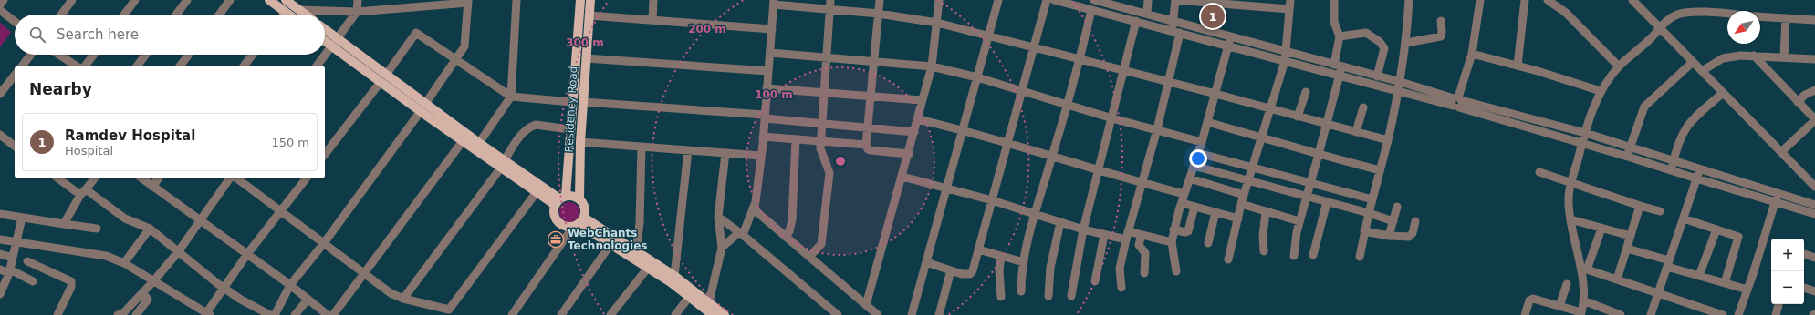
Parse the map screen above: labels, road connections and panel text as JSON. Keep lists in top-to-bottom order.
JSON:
{
  "streets": {
    "main road": ["Residency Road"]
  },
  "places": {
    "office": ["WebChants Technologies"]
  },
  "north": "bottom left",
  "page": {
    "pins": "1",
    "search": "Search here",
    "heading": "Nearby",
    "list": [
      {
        "mark": "1",
        "name": "Ramdev Hospital",
        "note": "Hospital",
        "value": "150 m"
      }
    ],
    "map_buttons": ["+", "−"]
  },
  "rings": ["200 m", "300 m", "100 m"]
}
